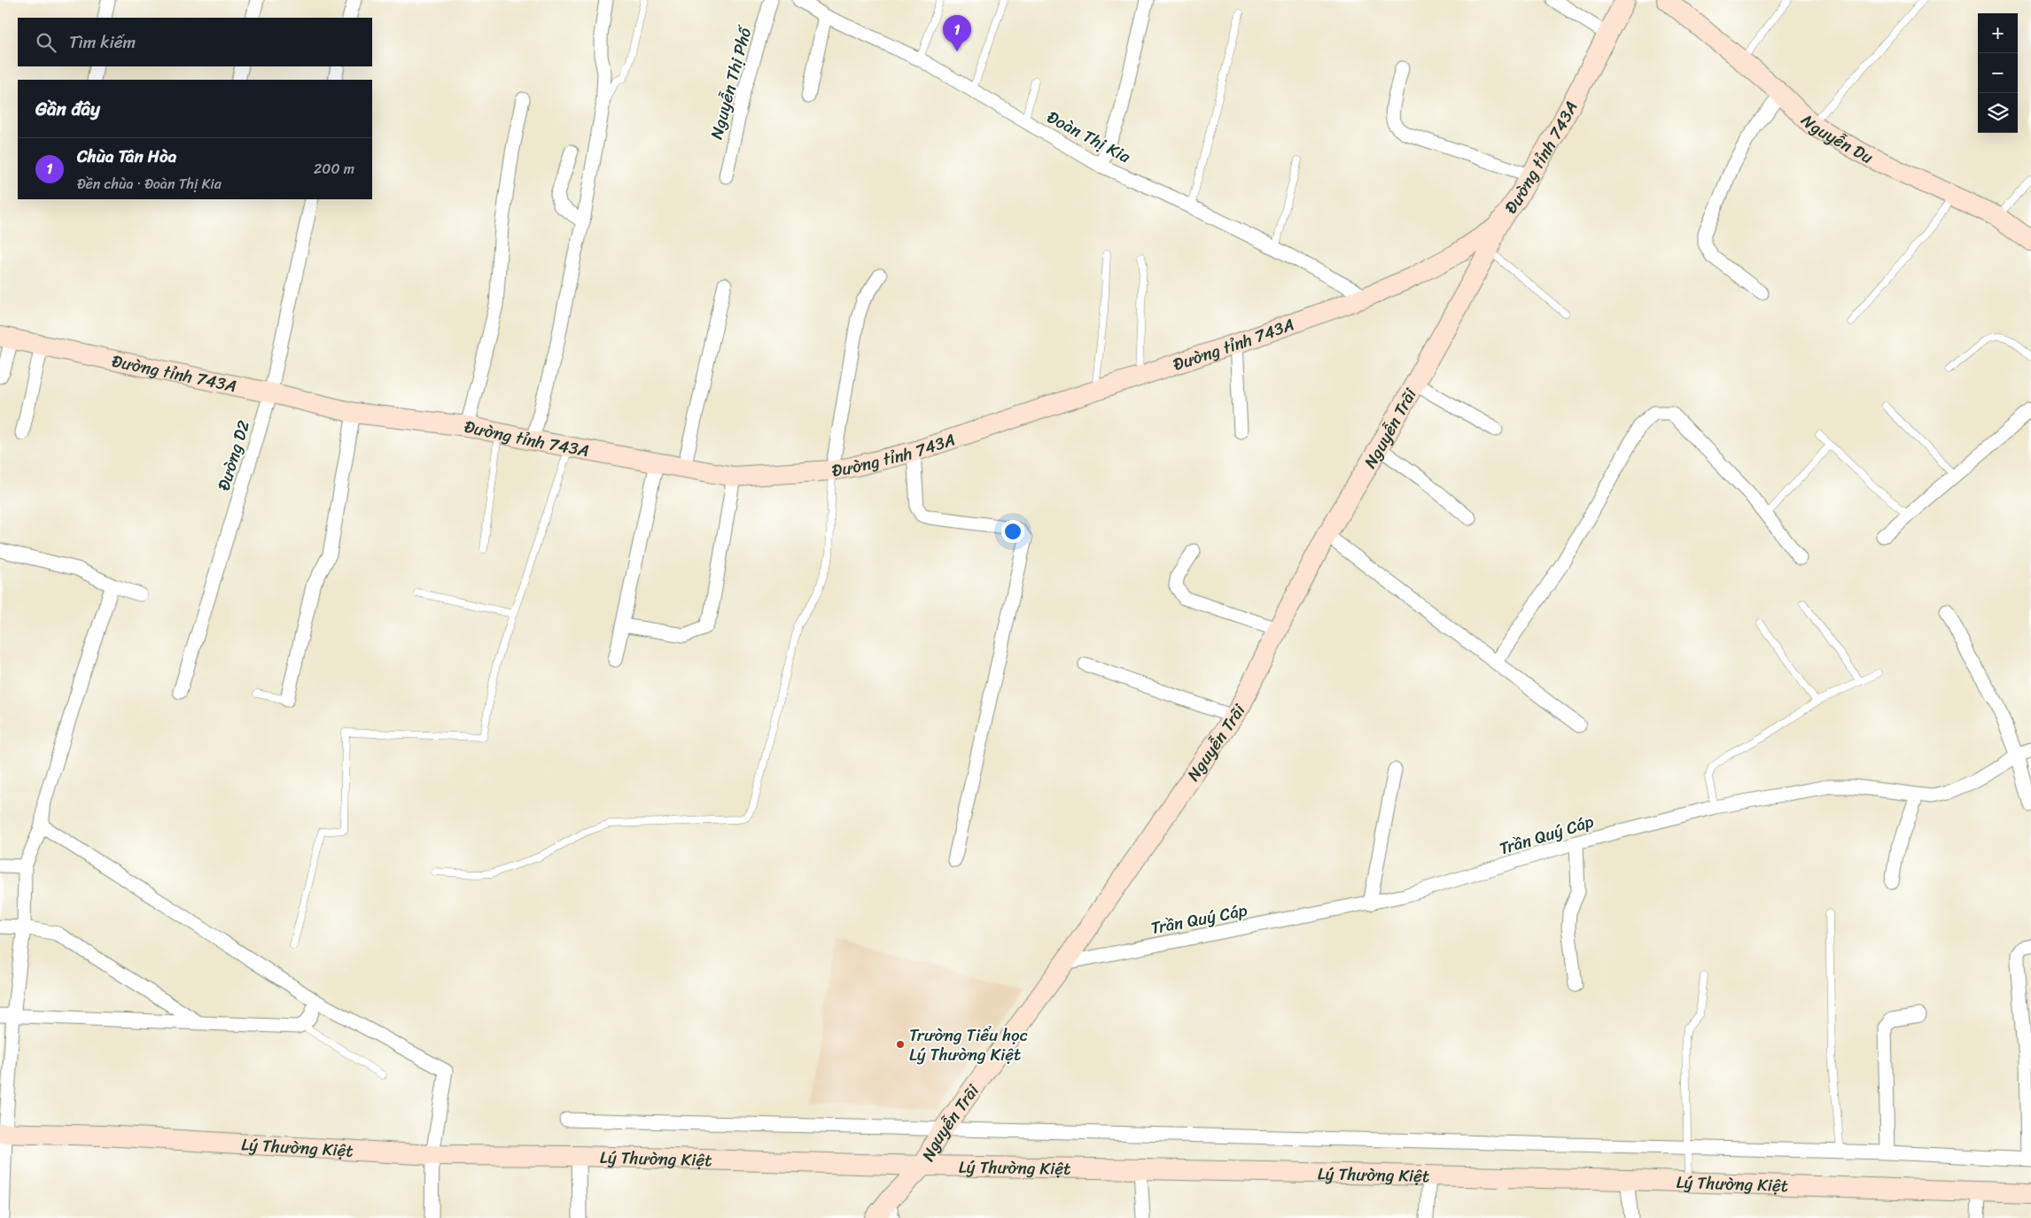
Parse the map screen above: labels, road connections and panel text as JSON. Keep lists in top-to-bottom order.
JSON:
{
  "streets": {
    "main road": [
      "Nguyễn Du",
      "Đường tỉnh 743A",
      "Nguyễn Trãi",
      "Lý Thường Kiệt"
    ],
    "street": [
      "Nguyễn Thị Phố",
      "Đoàn Thị Kia",
      "Đường D2",
      "Trần Quý Cáp"
    ]
  },
  "crossings": [
    ["Đoàn Thị Kia", "Đường tỉnh 743A"],
    ["Đường tỉnh 743A", "Nguyễn Trãi"],
    ["Đường tỉnh 743A", "Đường D2"],
    ["Nguyễn Trãi", "Trần Quý Cáp"],
    ["Nguyễn Trãi", "Lý Thường Kiệt"]
  ],
  "places": ["Trường Tiểu học Lý Thường Kiệt"],
  "page": {
    "map_buttons": ["+", "−"],
    "pins": "1",
    "search": "Tìm kiếm",
    "heading": "Gần đây",
    "list": [
      {
        "mark": "1",
        "name": "Chùa Tân Hòa",
        "note": "Đền chùa · Đoàn Thị Kia",
        "value": "200 m"
      }
    ]
  }
}
